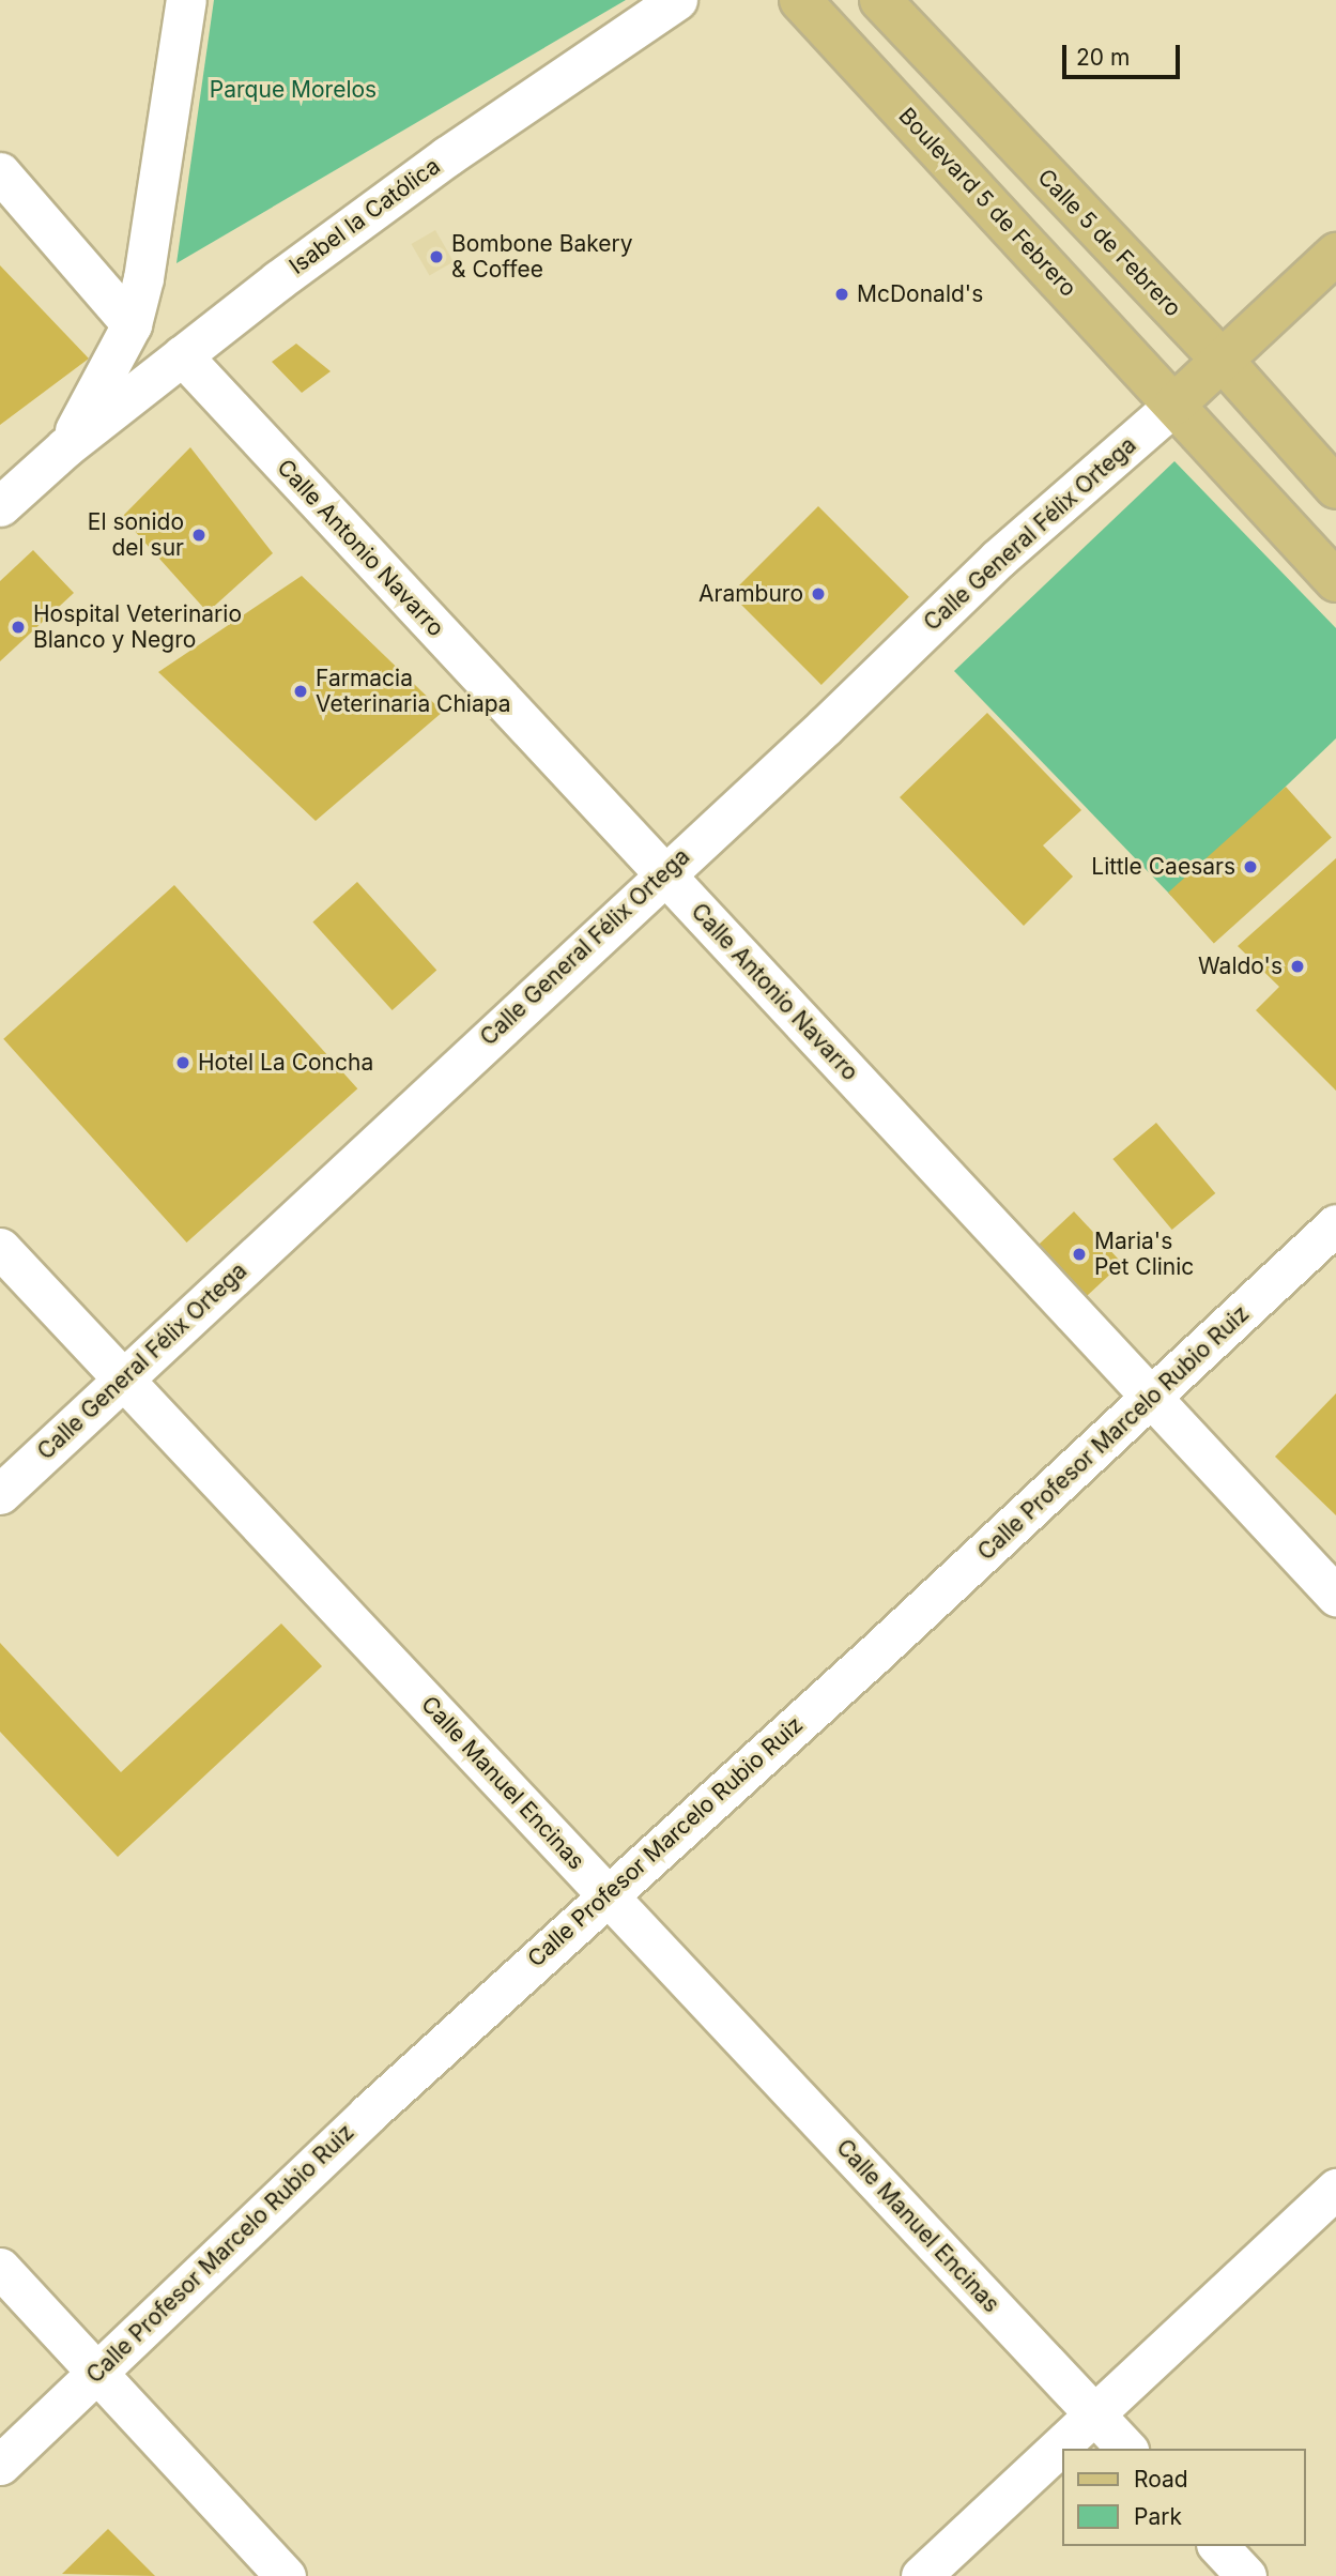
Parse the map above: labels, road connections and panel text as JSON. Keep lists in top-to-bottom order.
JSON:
{
  "streets": {
    "main road": ["Boulevard 5 de Febrero", "Calle 5 de Febrero"],
    "street": [
      "Isabel la Católica",
      "Calle General Félix Ortega",
      "Calle Antonio Navarro",
      "Calle Profesor Marcelo Rubio Ruiz",
      "Calle Manuel Encinas"
    ]
  },
  "crossings": [
    ["Boulevard 5 de Febrero", "Calle General Félix Ortega"],
    ["Isabel la Católica", "Calle Antonio Navarro"],
    ["Calle General Félix Ortega", "Calle Antonio Navarro"],
    ["Calle General Félix Ortega", "Calle Manuel Encinas"],
    ["Calle Antonio Navarro", "Calle Profesor Marcelo Rubio Ruiz"],
    ["Calle Profesor Marcelo Rubio Ruiz", "Calle Manuel Encinas"]
  ],
  "parks": ["Parque Morelos"],
  "places": [
    "Bombone Bakery & Coffee",
    "McDonald's",
    "El sonido del sur",
    "Aramburo",
    "Hospital Veterinario Blanco y Negro",
    "Farmacia Veterinaria Chiapa",
    "Little Caesars",
    "Waldo's",
    "Hotel La Concha",
    "Maria's Pet Clinic"
  ],
  "legend": ["Road", "Park"],
  "scale_bar": "20 m"
}
